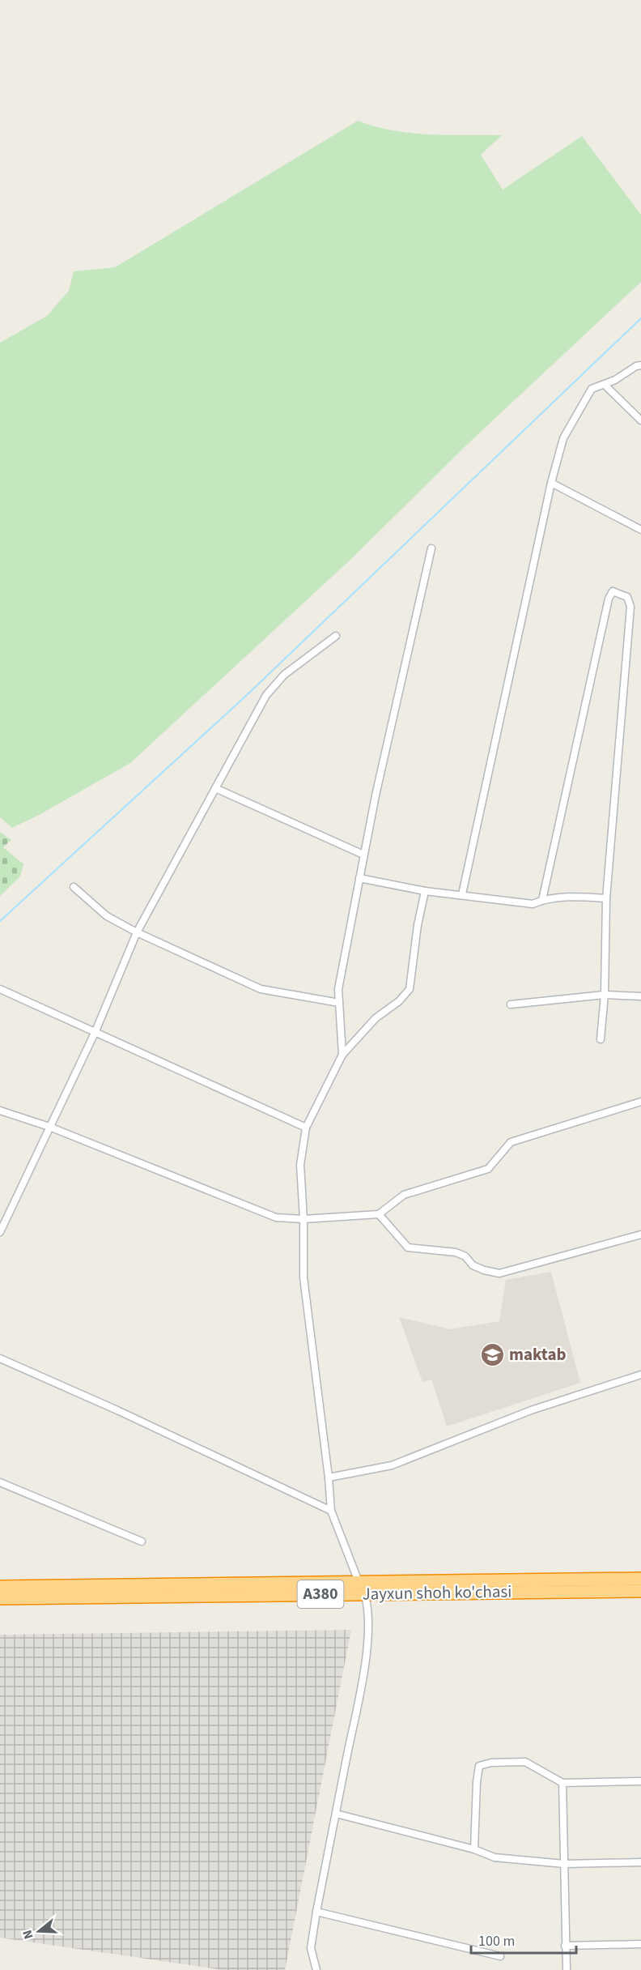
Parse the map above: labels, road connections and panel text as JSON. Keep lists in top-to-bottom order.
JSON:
{
  "streets": {
    "highway": ["Jayxun shoh ko'chasi", "A380"]
  },
  "places": {
    "school or university": ["maktab"]
  },
  "scale_bar": "100 m",
  "north": "left"
}
